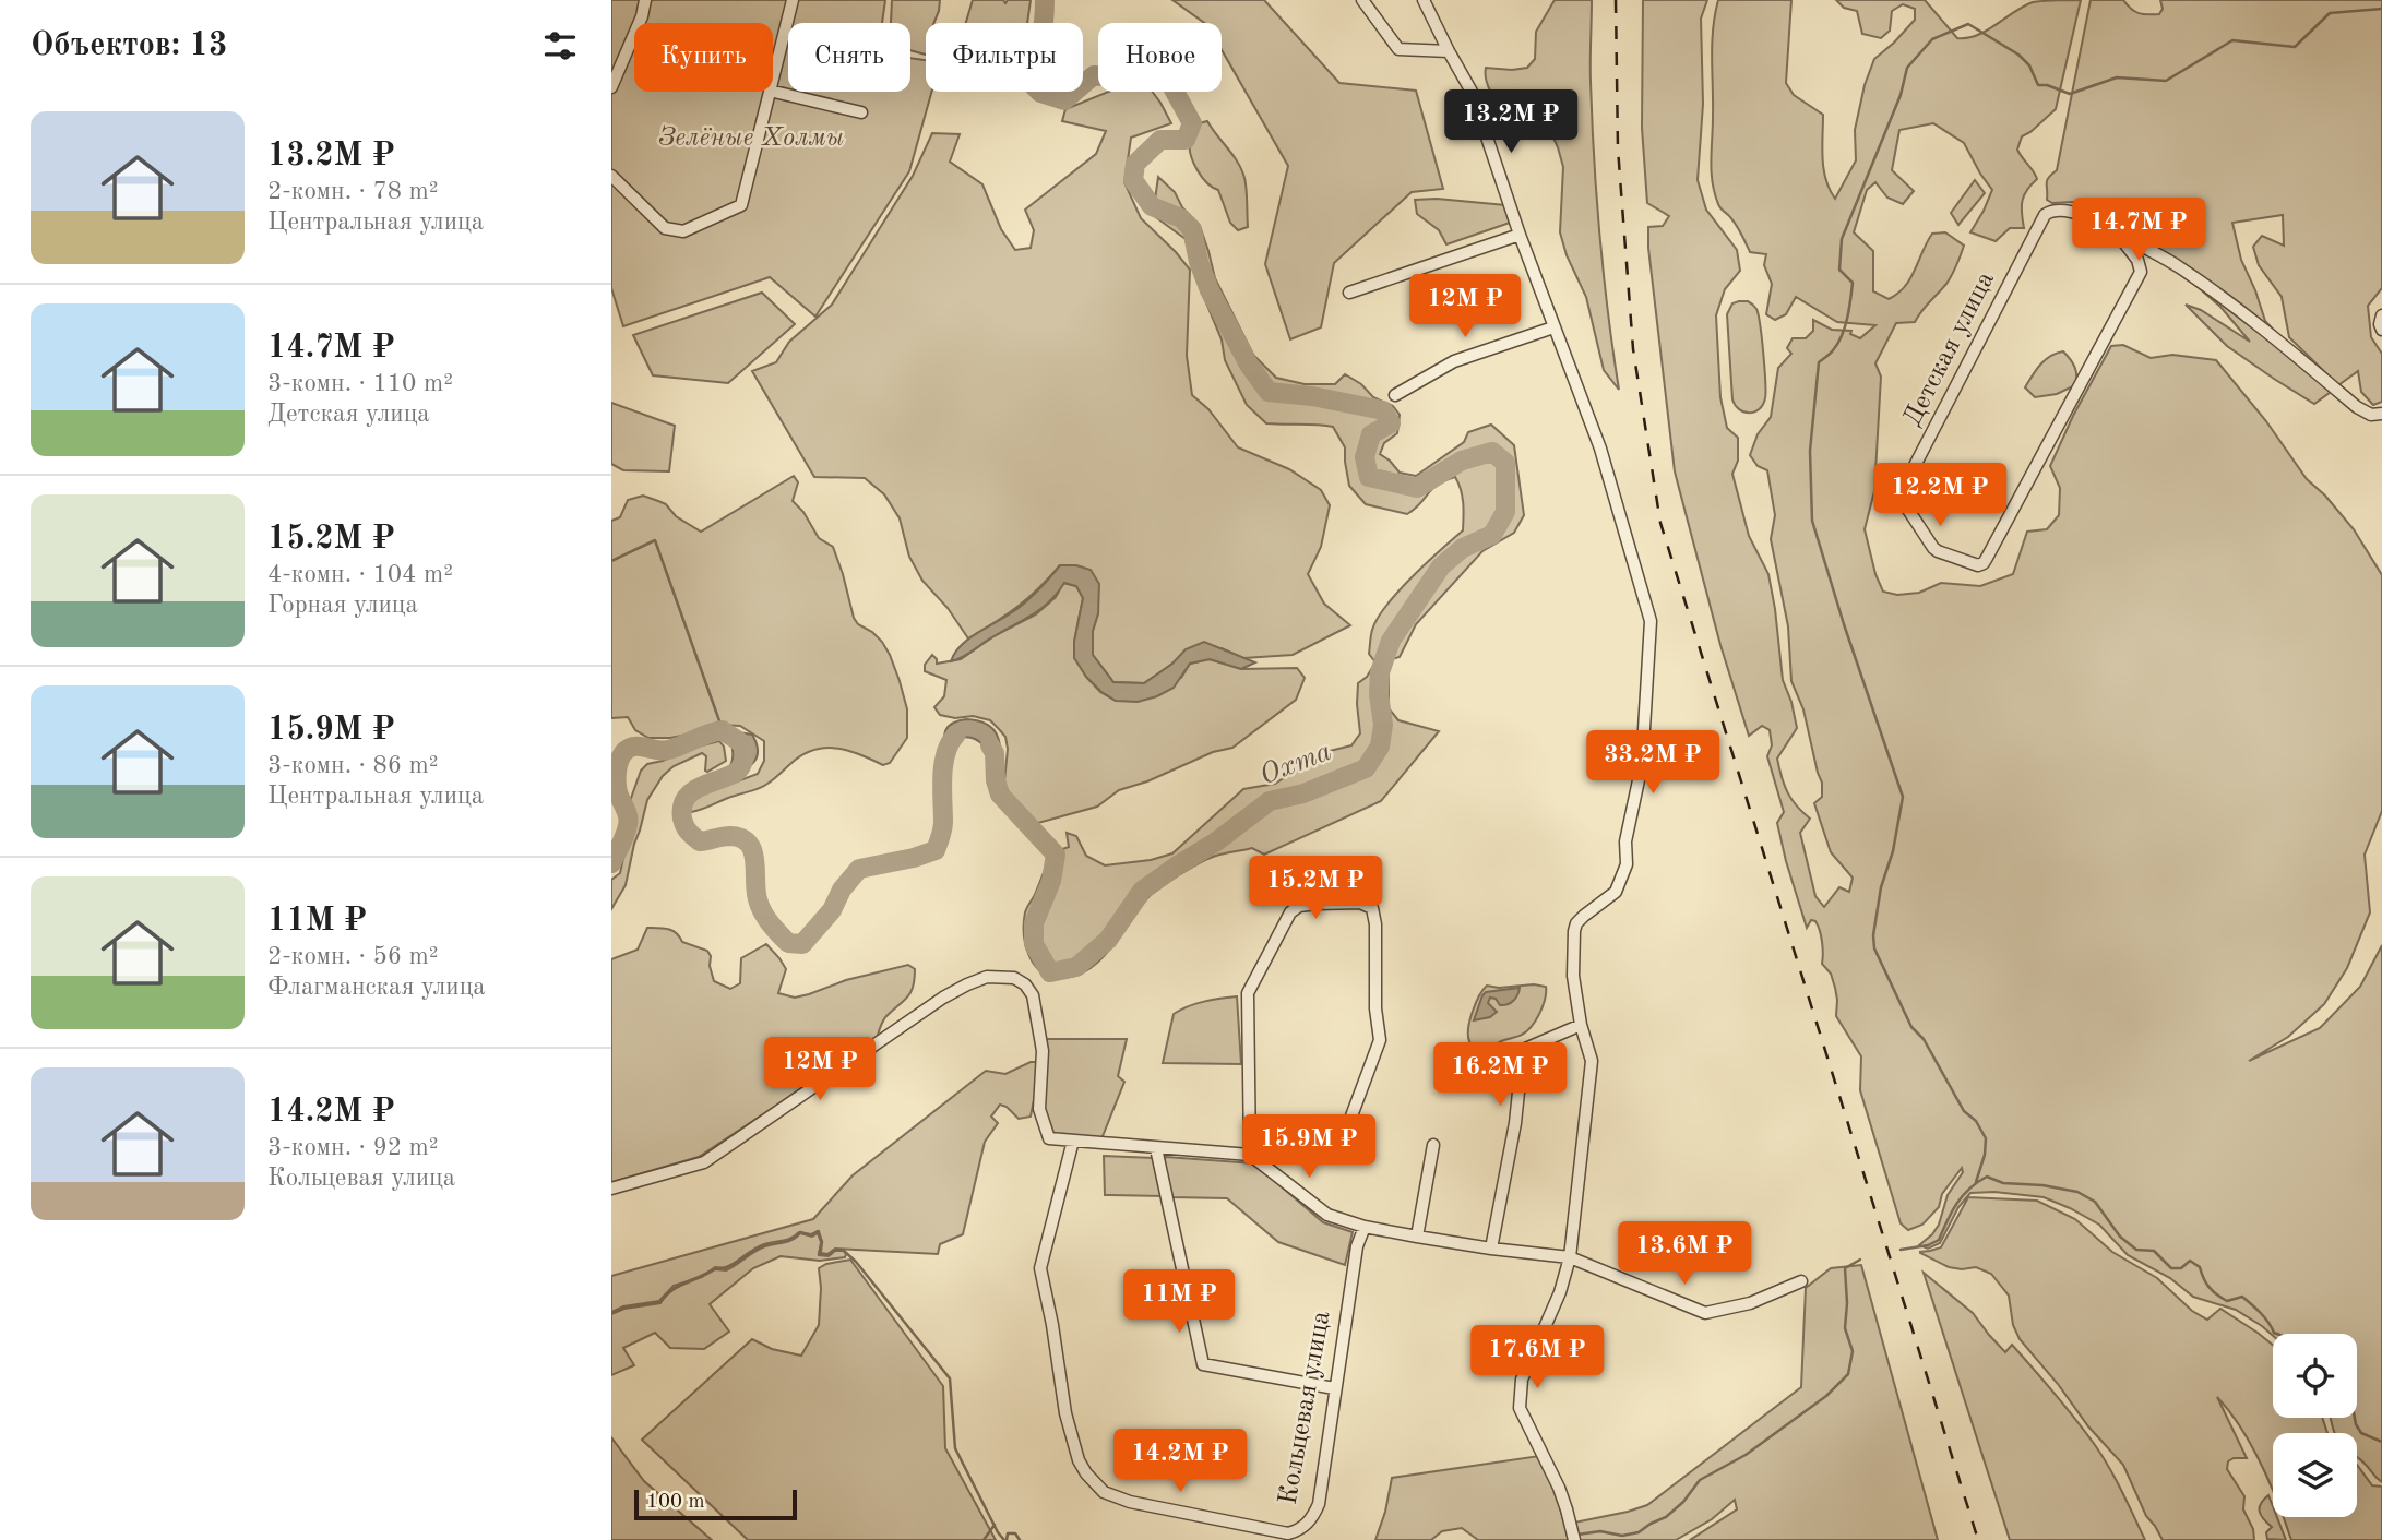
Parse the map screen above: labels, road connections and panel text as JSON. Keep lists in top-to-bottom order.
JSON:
{
  "streets": {
    "street": ["Детская улица", "Кольцевая улица"]
  },
  "water": ["Охта"],
  "parks": ["Зелёные Холмы"],
  "scale_bar": "100 m",
  "page": {
    "heading": "Объектов: 13",
    "chip": [
      "Купить",
      "Снять",
      "Фильтры",
      "Новое"
    ],
    "price": [
      "13.2M ₽",
      "14.7M ₽",
      "12M ₽",
      "12.2M ₽",
      "33.2M ₽",
      "15.2M ₽",
      "12M ₽",
      "16.2M ₽",
      "15.9M ₽",
      "13.6M ₽",
      "11M ₽",
      "17.6M ₽",
      "14.2M ₽"
    ],
    "list": [
      {
        "name": "13.2M ₽",
        "note": "2-комн. · 78 m² · Центральная улица"
      },
      {
        "name": "14.7M ₽",
        "note": "3-комн. · 110 m² · Детская улица"
      },
      {
        "name": "15.2M ₽",
        "note": "4-комн. · 104 m² · Горная улица"
      },
      {
        "name": "15.9M ₽",
        "note": "3-комн. · 86 m² · Центральная улица"
      },
      {
        "name": "11M ₽",
        "note": "2-комн. · 56 m² · Флагманская улица"
      },
      {
        "name": "14.2M ₽",
        "note": "3-комн. · 92 m² · Кольцевая улица"
      }
    ],
    "scale": "100 m"
  }
}
